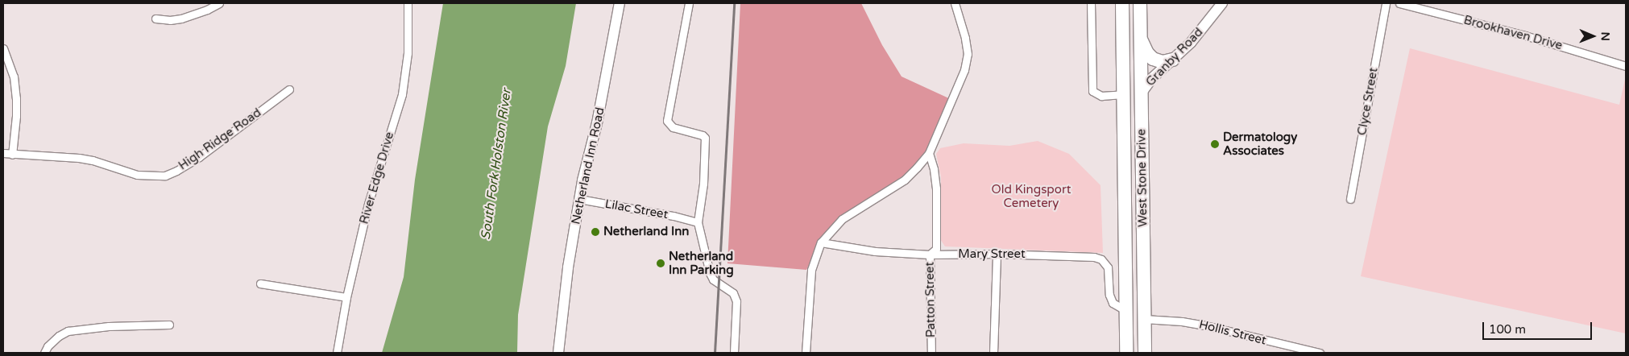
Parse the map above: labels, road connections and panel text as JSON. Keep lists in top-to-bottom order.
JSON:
{
  "streets": {
    "highway": ["West Stone Drive"],
    "main road": ["Granby Road", "Netherland Inn Road"],
    "street": [
      "Brookhaven Drive",
      "Clyce Street",
      "High Ridge Road",
      "River Edge Drive",
      "Lilac Street",
      "Mary Street",
      "Patton Street",
      "Hollis Street"
    ]
  },
  "crossings": [
    ["Granby Road", "West Stone Drive"],
    ["Netherland Inn Road", "Lilac Street"],
    ["West Stone Drive", "Mary Street"],
    ["West Stone Drive", "Hollis Street"],
    ["Mary Street", "Patton Street"]
  ],
  "water": ["South Fork Holston River"],
  "parks": ["Old Kingsport Cemetery"],
  "places": ["Dermatology Associates", "Netherland Inn", "Netherland Inn Parking"],
  "scale_bar": "100 m",
  "north": "right"
}
